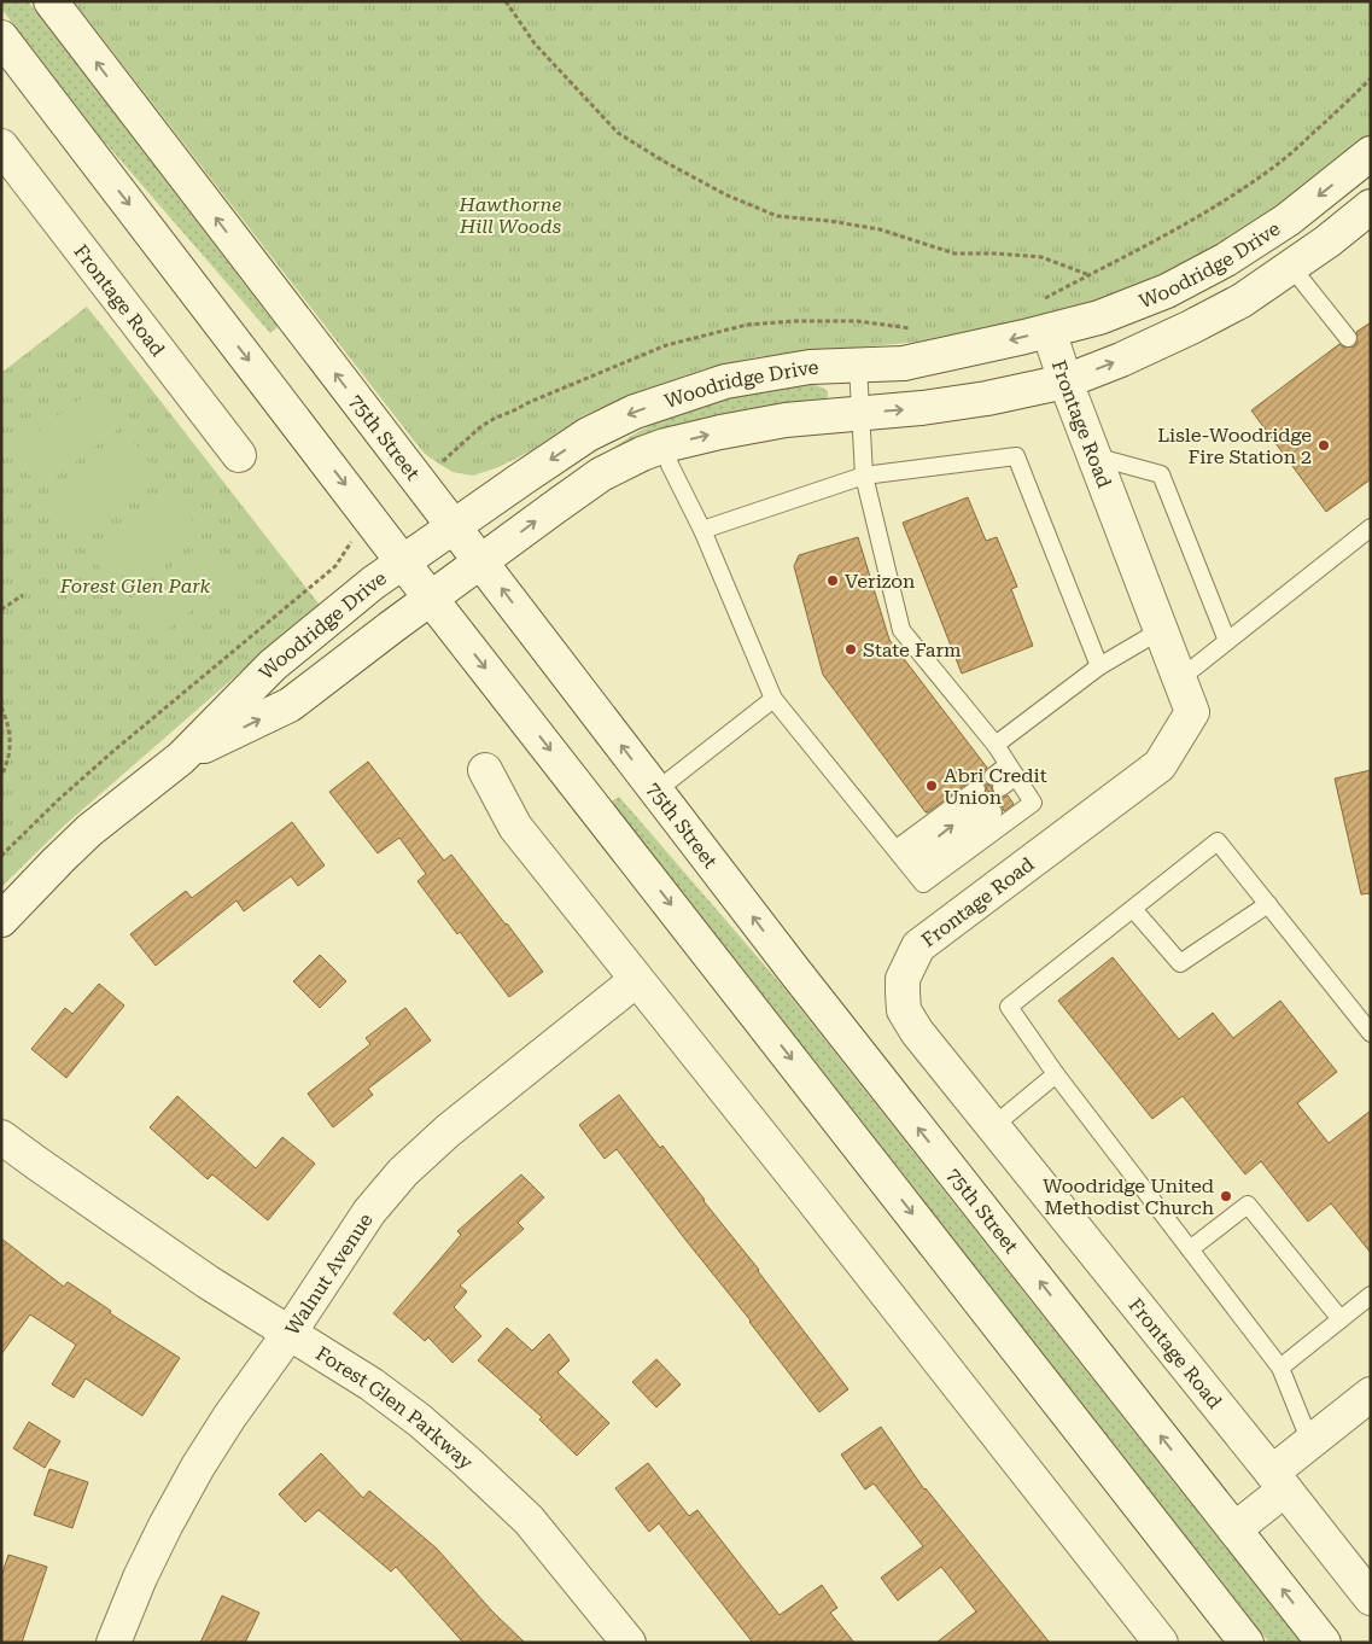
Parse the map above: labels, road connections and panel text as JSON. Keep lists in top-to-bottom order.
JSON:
{
  "streets": {
    "street": [
      "Woodridge Drive",
      "Frontage Road",
      "75th Street",
      "Walnut Avenue",
      "Forest Glen Parkway"
    ]
  },
  "crossings": [
    ["Woodridge Drive", "Frontage Road"],
    ["Woodridge Drive", "75th Street"],
    ["Walnut Avenue", "Forest Glen Parkway"]
  ],
  "parks": ["Hawthorne Hill Woods", "Forest Glen Park"],
  "places": [
    "Lisle-Woodridge Fire Station 2",
    "Verizon",
    "State Farm",
    "Abri Credit Union",
    "Woodridge United Methodist Church"
  ]
}
